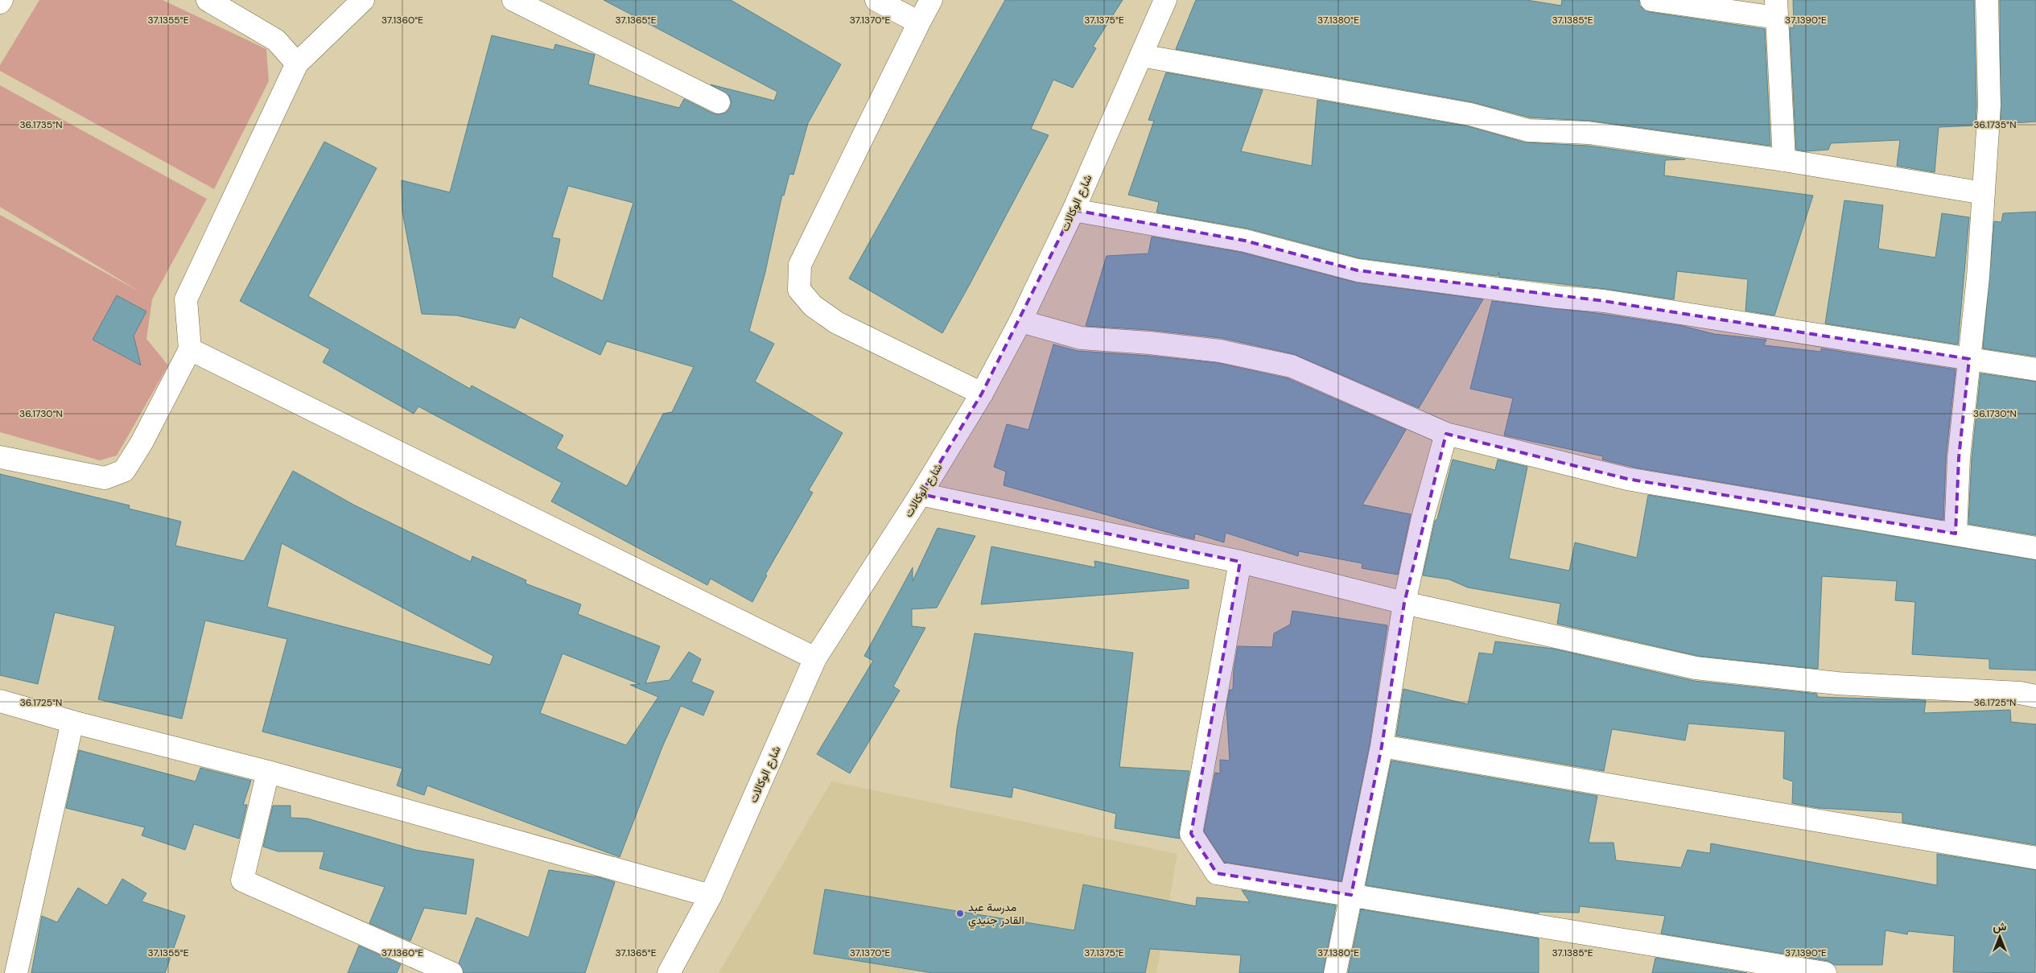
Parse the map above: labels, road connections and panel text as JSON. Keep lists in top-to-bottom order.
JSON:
{
  "streets": {
    "street": ["شارع الوكالات"]
  },
  "places": ["مدرسة عبد القادر جنيدي"],
  "north": "top",
  "coordinates": [
    "37.1355°E",
    "37.1360°E",
    "37.1365°E",
    "37.1370°E",
    "37.1375°E",
    "37.1380°E",
    "37.1385°E",
    "37.1390°E",
    "36.1735°N",
    "36.1730°N",
    "36.1725°N"
  ]
}
